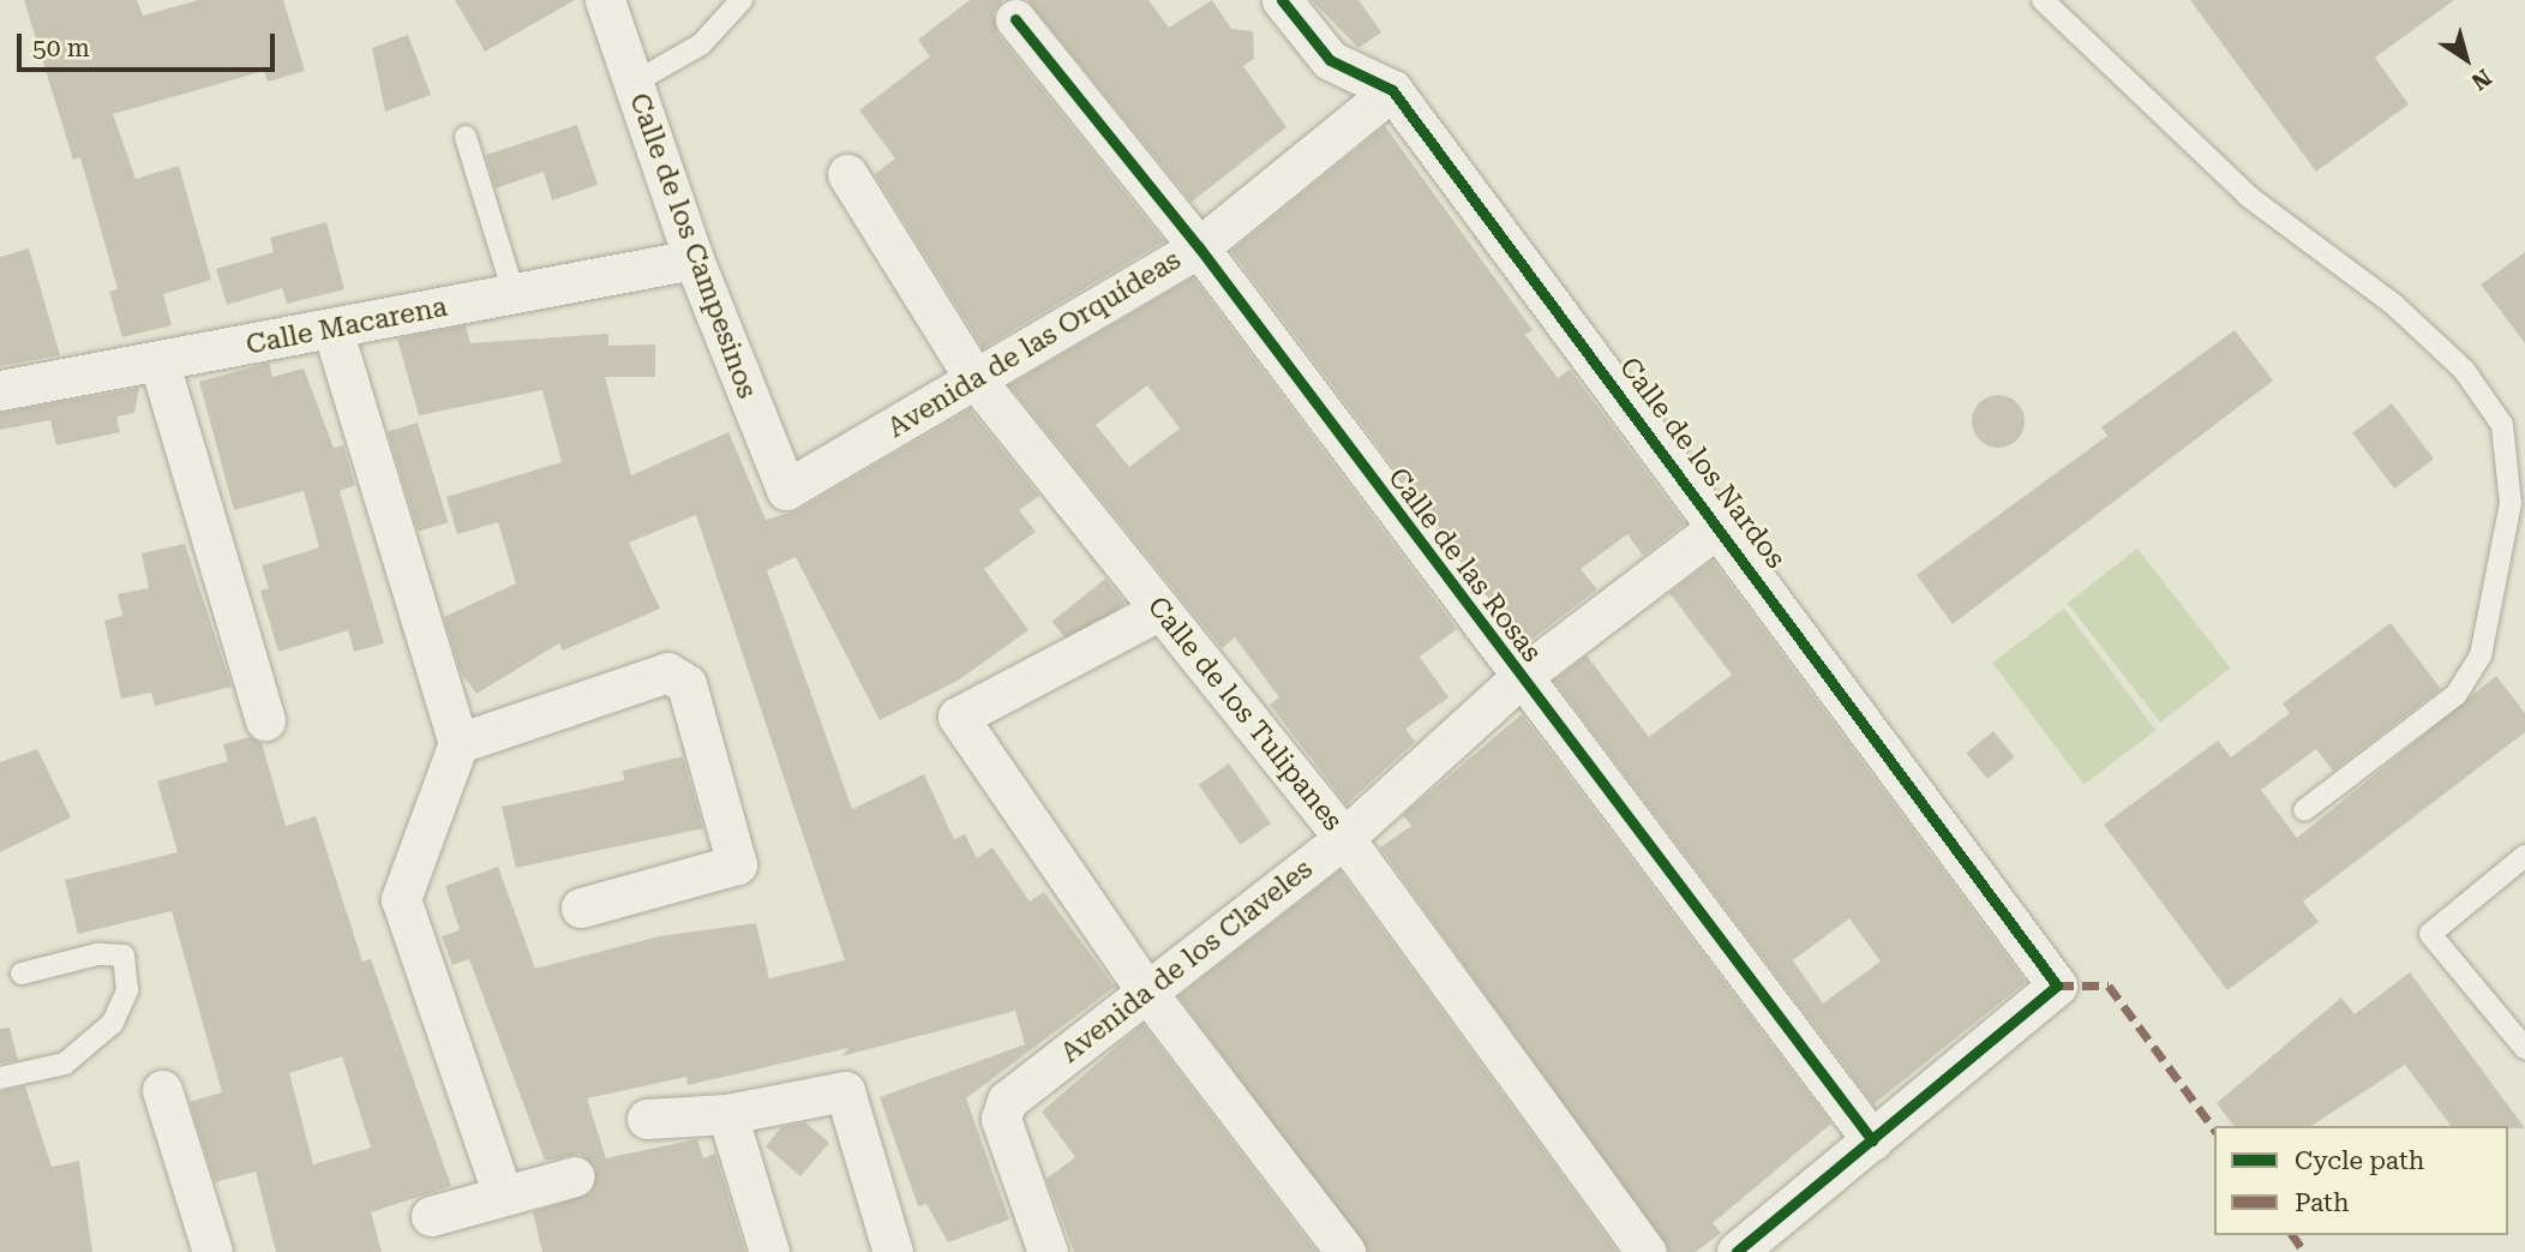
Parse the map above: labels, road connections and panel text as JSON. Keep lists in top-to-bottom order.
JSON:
{
  "streets": {
    "street": [
      "Calle de los Campesinos",
      "Calle Macarena",
      "Avenida de las Orquídeas",
      "Calle de los Nardos",
      "Calle de las Rosas",
      "Calle de los Tulipanes",
      "Avenida de los Claveles"
    ]
  },
  "crossings": [
    ["Calle de los Campesinos", "Calle Macarena"],
    ["Calle de los Campesinos", "Avenida de las Orquídeas"],
    ["Avenida de las Orquídeas", "Calle de los Nardos"],
    ["Avenida de las Orquídeas", "Calle de las Rosas"],
    ["Avenida de las Orquídeas", "Calle de los Tulipanes"],
    ["Calle de los Nardos", "Calle de las Rosas"],
    ["Calle de los Nardos", "Avenida de los Claveles"],
    ["Calle de las Rosas", "Avenida de los Claveles"],
    ["Calle de los Tulipanes", "Avenida de los Claveles"]
  ],
  "legend": ["Cycle path", "Path"],
  "scale_bar": "50 m",
  "north": "bottom right"
}
